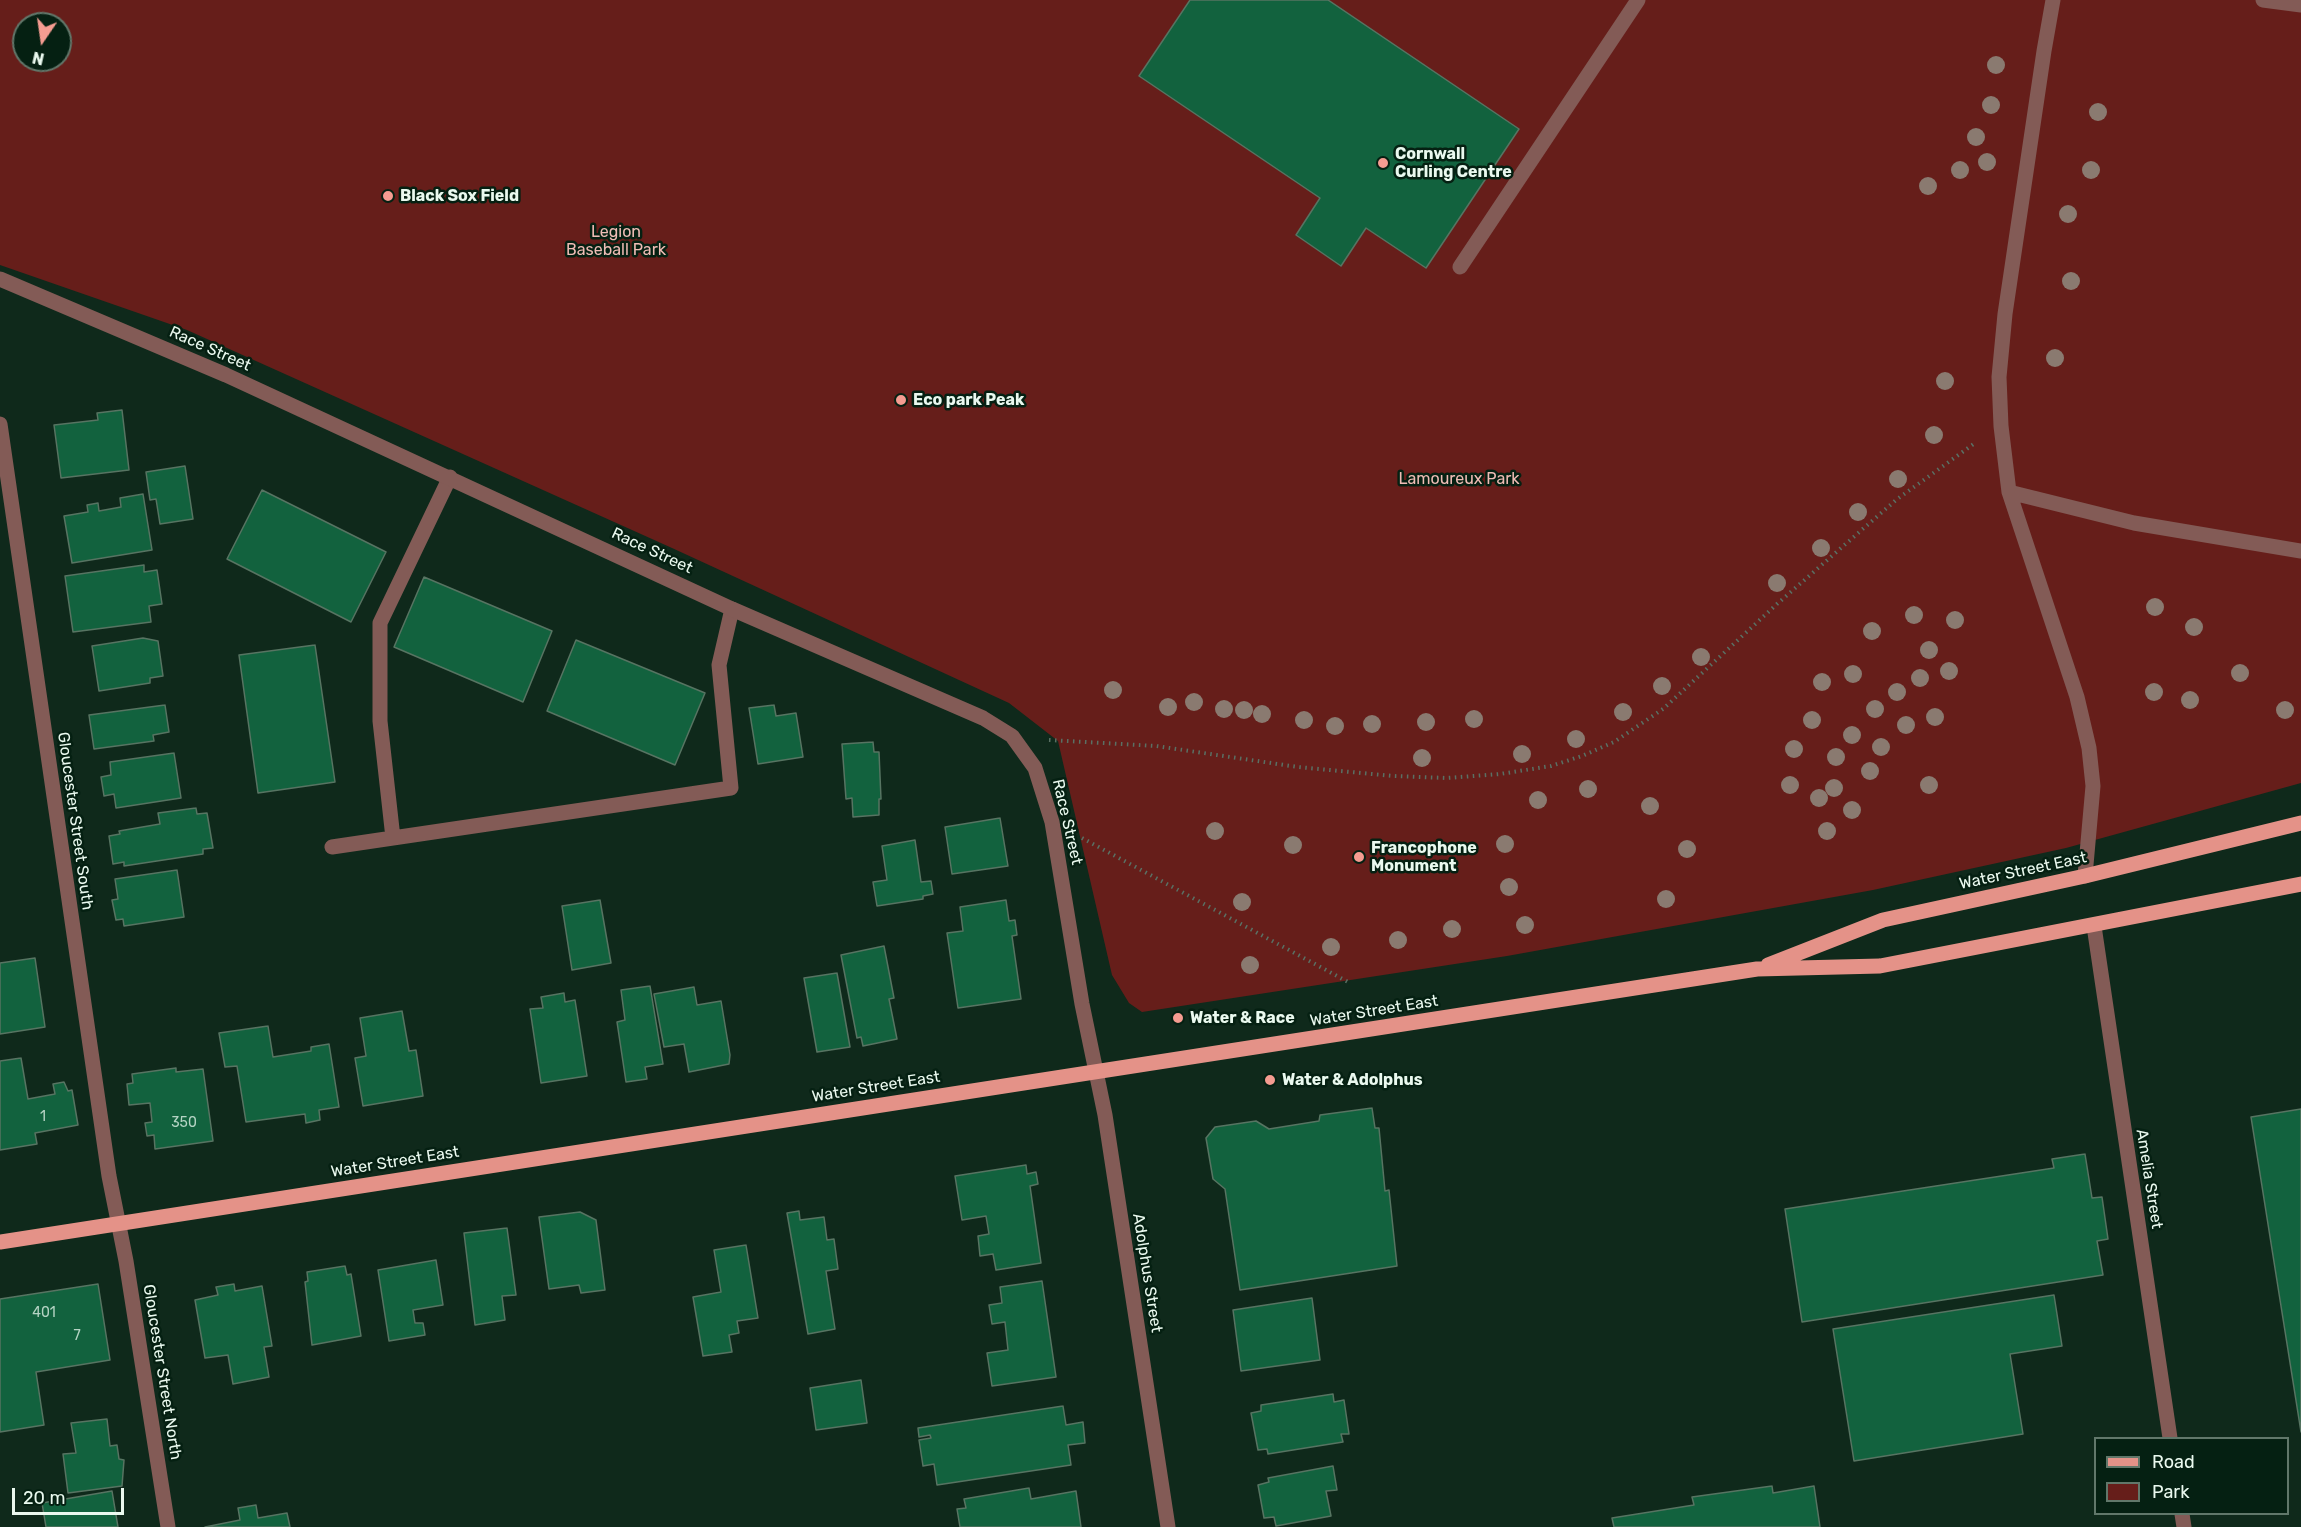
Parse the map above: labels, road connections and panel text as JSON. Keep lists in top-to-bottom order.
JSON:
{
  "streets": {
    "main road": ["Water Street East"],
    "street": [
      "Race Street",
      "Gloucester Street South",
      "Amelia Street",
      "Adolphus Street",
      "Gloucester Street North"
    ]
  },
  "crossings": [
    ["Race Street", "Adolphus Street"],
    ["Gloucester Street South", "Water Street East"],
    ["Gloucester Street South", "Gloucester Street North"],
    ["Water Street East", "Amelia Street"],
    ["Water Street East", "Adolphus Street"],
    ["Water Street East", "Gloucester Street North"]
  ],
  "parks": ["Legion Baseball Park", "Lamoureux Park"],
  "places": [
    "Cornwall Curling Centre",
    "Black Sox Field",
    "Eco park Peak",
    "Francophone Monument",
    "Water & Race",
    "Water & Adolphus"
  ],
  "house_numbers": [
    "1",
    "350",
    "401",
    "7"
  ],
  "legend": ["Road", "Park"],
  "scale_bar": "20 m",
  "north": "bottom"
}
